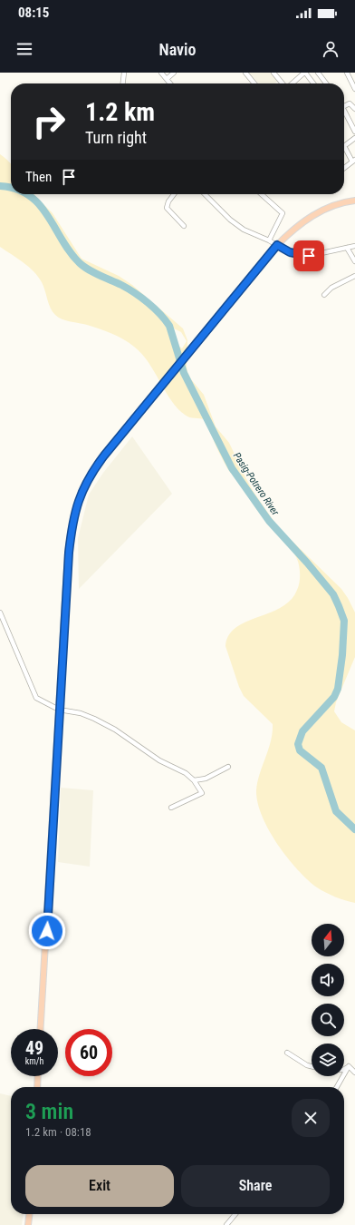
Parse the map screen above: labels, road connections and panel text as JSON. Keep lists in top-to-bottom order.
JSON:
{
  "water": ["Pasig-Potrero River"],
  "north": "top",
  "page": {
    "status": "08:15",
    "header": "Navio",
    "turn": ["1.2 km", "Turn right"],
    "then": "Then",
    "speed": "49 km/h",
    "limit": "60",
    "heading": ["3 min", "1.2 km · 08:18"],
    "buttons": ["Exit", "Share"]
  }
}
